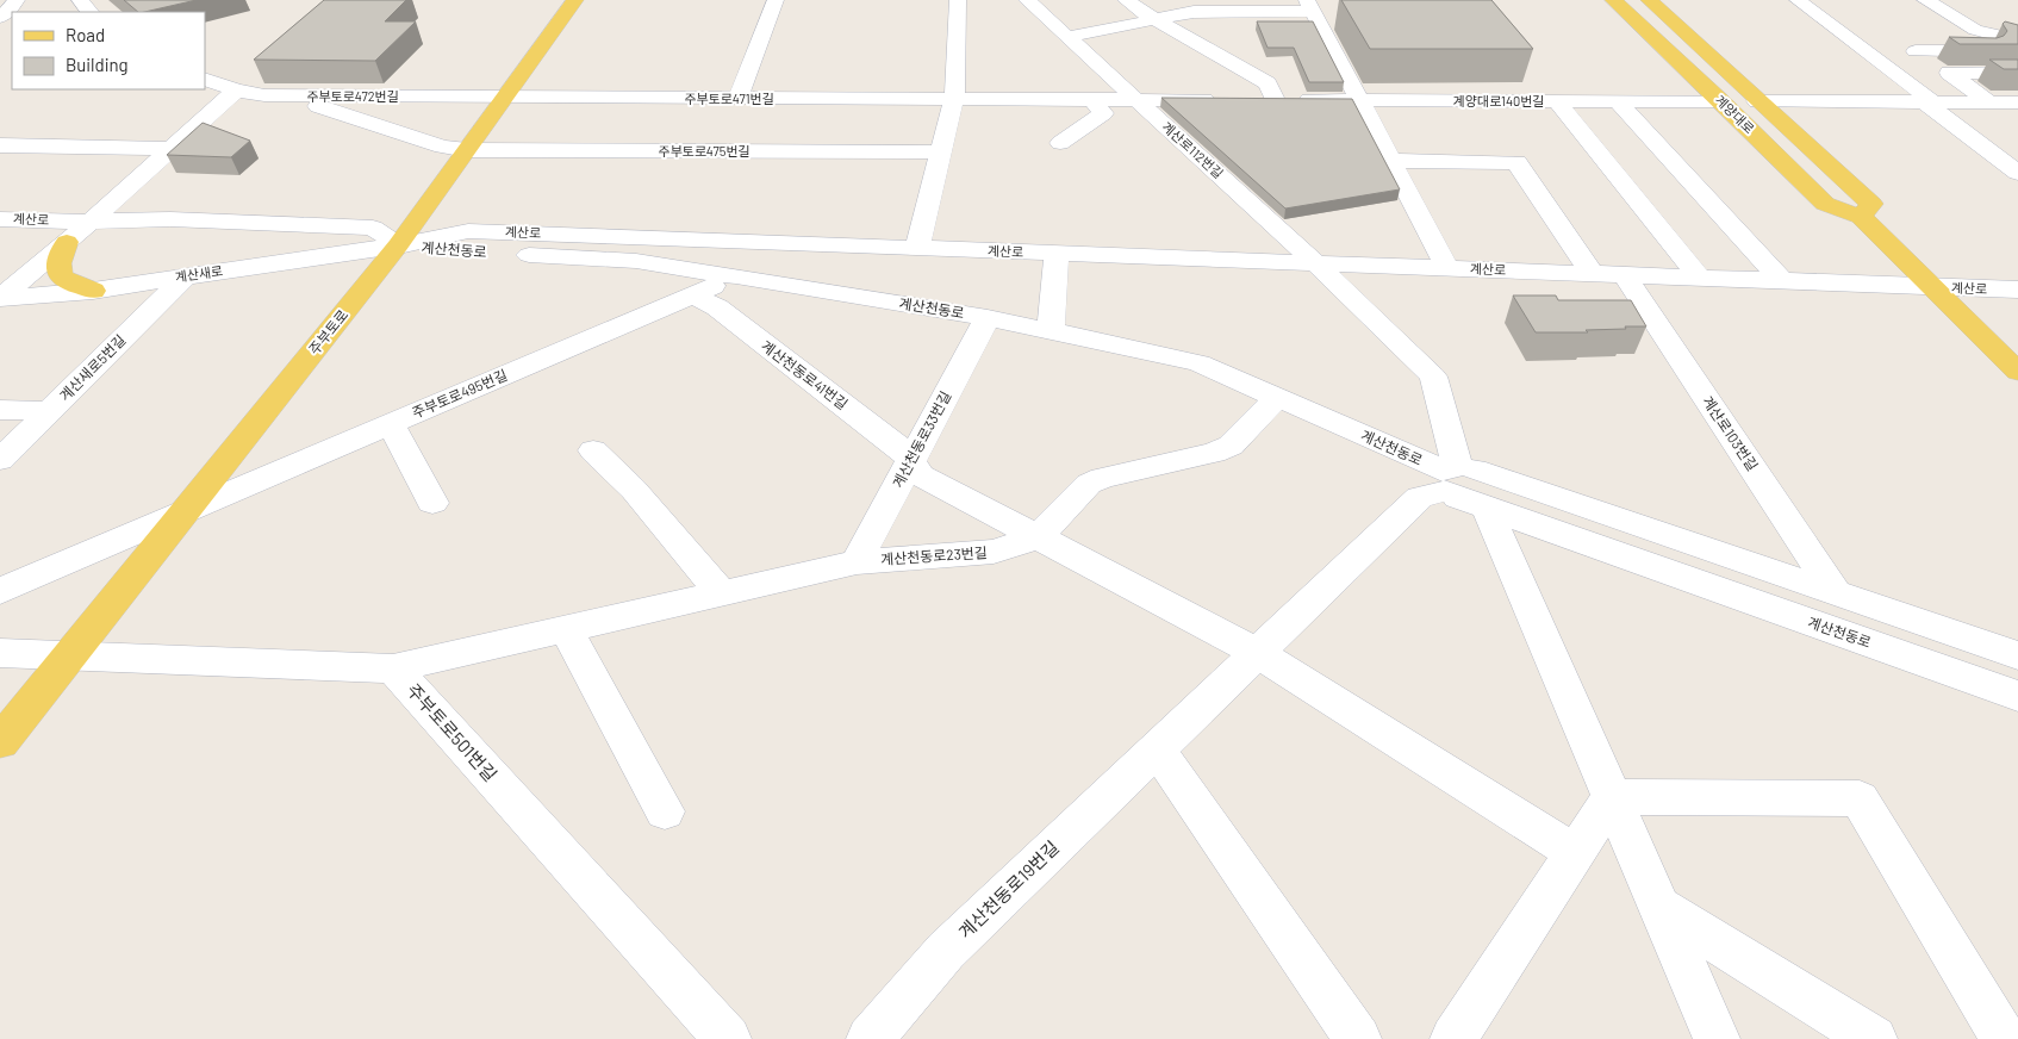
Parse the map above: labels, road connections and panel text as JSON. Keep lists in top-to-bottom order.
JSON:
{
  "streets": {
    "main road": ["계양대로", "주부토로"],
    "street": [
      "주부토로472번길",
      "주부토로471번길",
      "계양대로140번길",
      "계산로112번길",
      "주부토로475번길",
      "계산로",
      "계산천동로",
      "계산새로",
      "계산새로5번길",
      "계산천동로41번길",
      "주부토로495번길",
      "계산로103번길",
      "계산천동로33번길",
      "계산천동로23번길",
      "주부토로501번길",
      "계산천동로19번길"
    ]
  },
  "crossings": [
    ["주부토로472번길", "주부토로471번길"],
    ["주부토로472번길", "주부토로475번길"],
    ["주부토로472번길", "주부토로"],
    ["주부토로471번길", "주부토로"],
    ["계양대로140번길", "계양대로"],
    ["계양대로", "계산로"],
    ["계산로112번길", "계산로"],
    ["계산로112번길", "계산천동로"],
    ["계산로112번길", "계산천동로19번길"],
    ["주부토로475번길", "주부토로"],
    ["계산로", "계산천동로"],
    ["계산로", "계산새로"],
    ["계산로", "주부토로"],
    ["계산로", "계산로103번길"],
    ["계산천동로", "계산새로"],
    ["계산천동로", "주부토로"],
    ["계산천동로", "주부토로495번길"],
    ["계산천동로", "계산로103번길"],
    ["계산천동로", "계산천동로33번길"],
    ["계산천동로", "계산천동로23번길"],
    ["계산천동로", "계산천동로19번길"],
    ["계산새로", "주부토로"],
    ["계산새로", "계산새로5번길"],
    ["주부토로", "주부토로495번길"],
    ["계산천동로41번길", "주부토로495번길"],
    ["계산천동로41번길", "계산천동로33번길"],
    ["계산천동로41번길", "계산천동로23번길"],
    ["계산천동로33번길", "계산천동로23번길"],
    ["계산천동로23번길", "주부토로501번길"]
  ],
  "legend": ["Road", "Building"]
}
